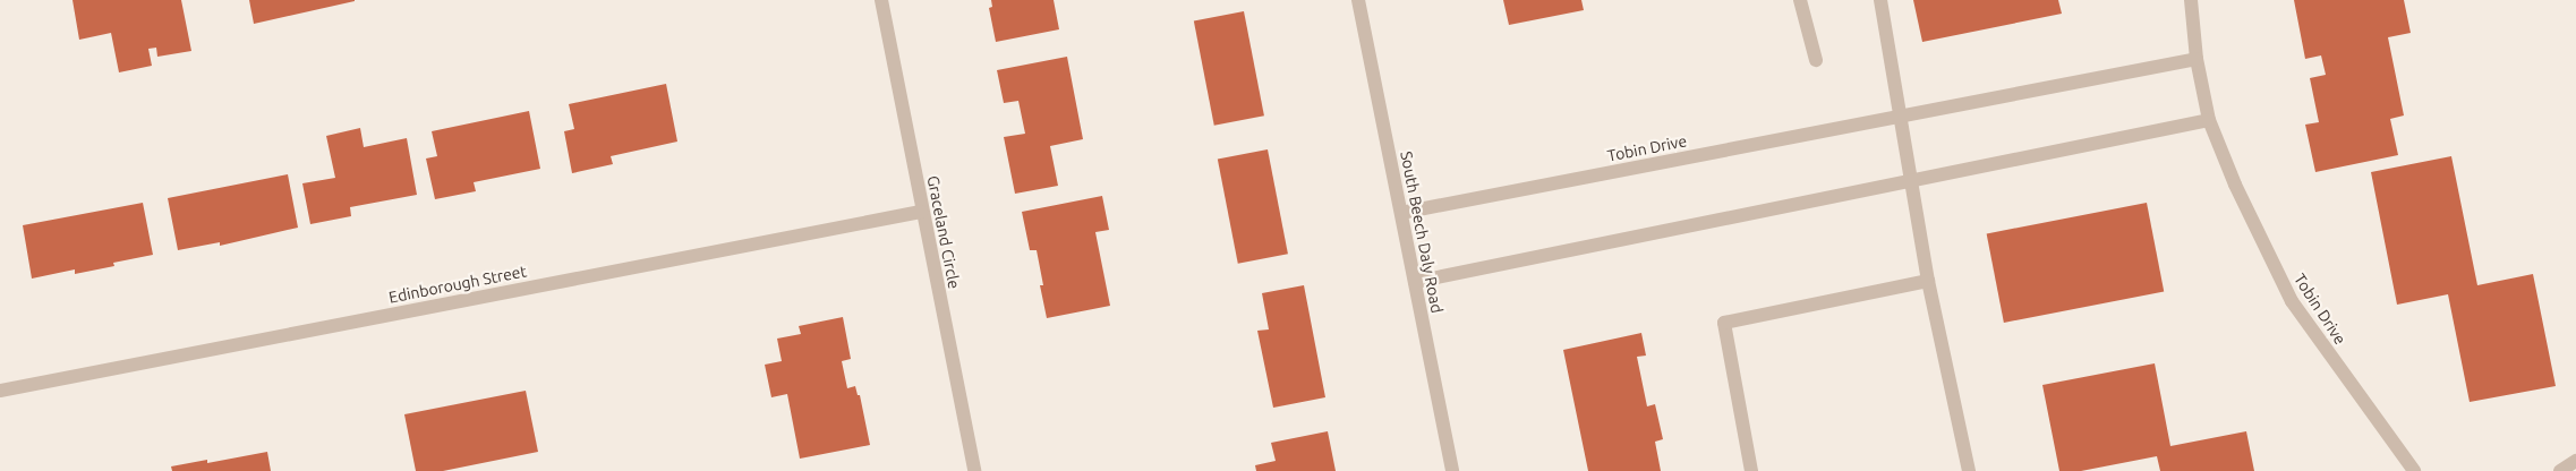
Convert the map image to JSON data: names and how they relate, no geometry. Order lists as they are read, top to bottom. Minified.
{"streets":{"street":["Tobin Drive","Graceland Circle","South Beech Daly Road","Edinborough Street"]},"crossings":[["Tobin Drive","South Beech Daly Road"],["Graceland Circle","Edinborough Street"]]}
